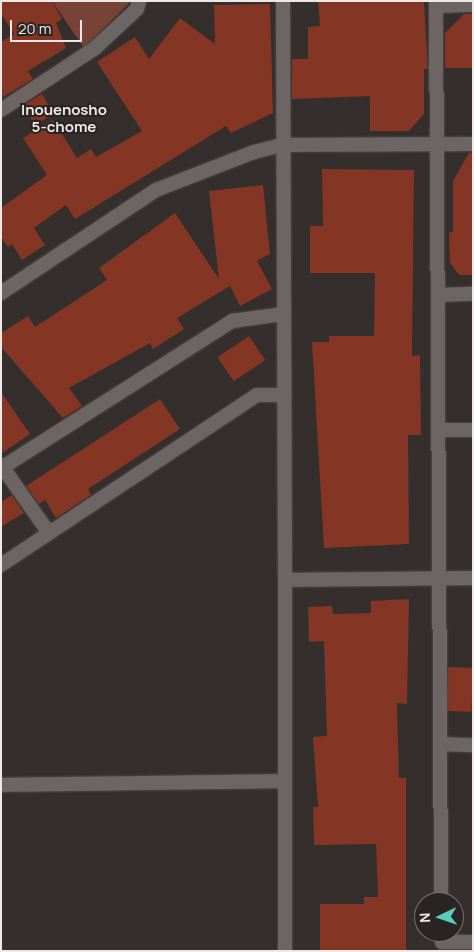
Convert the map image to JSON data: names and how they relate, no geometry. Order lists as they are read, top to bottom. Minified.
{"districts":["Inouenosho 5-chome"],"scale_bar":"20 m","north":"left"}
